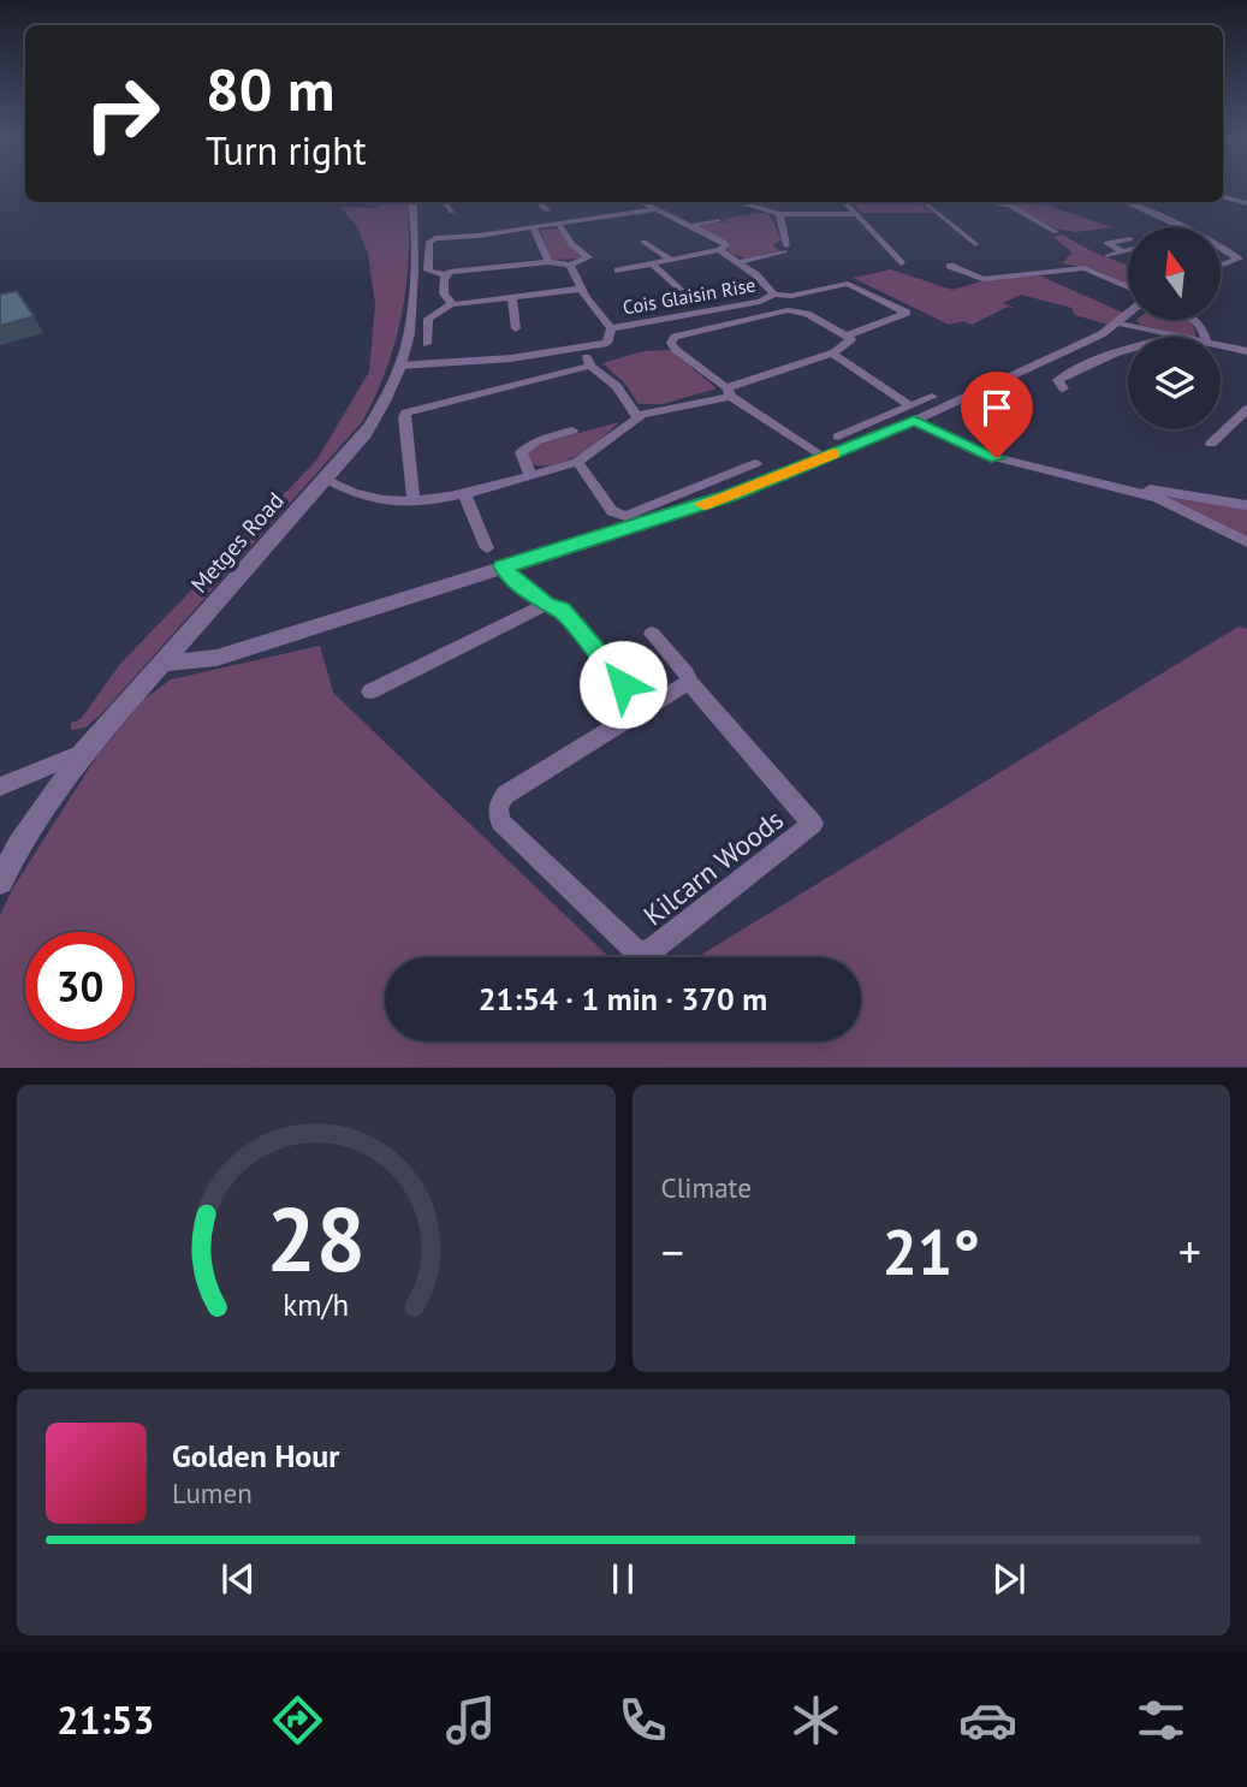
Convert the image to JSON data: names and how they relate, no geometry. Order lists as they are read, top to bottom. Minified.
{"streets":{"street":["Cois Glaisin Rise","Metges Road","Kilcarn Woods"]},"north":"top","page":{"turn":["80 m","Turn right"],"limit":"30","trip":"21:54 · 1 min · 370 m","tile":"Climate","heat":["−","21°","+"],"song":["Golden Hour","Lumen"],"tabs":"21:53","gauge":["28","km/h"]}}
